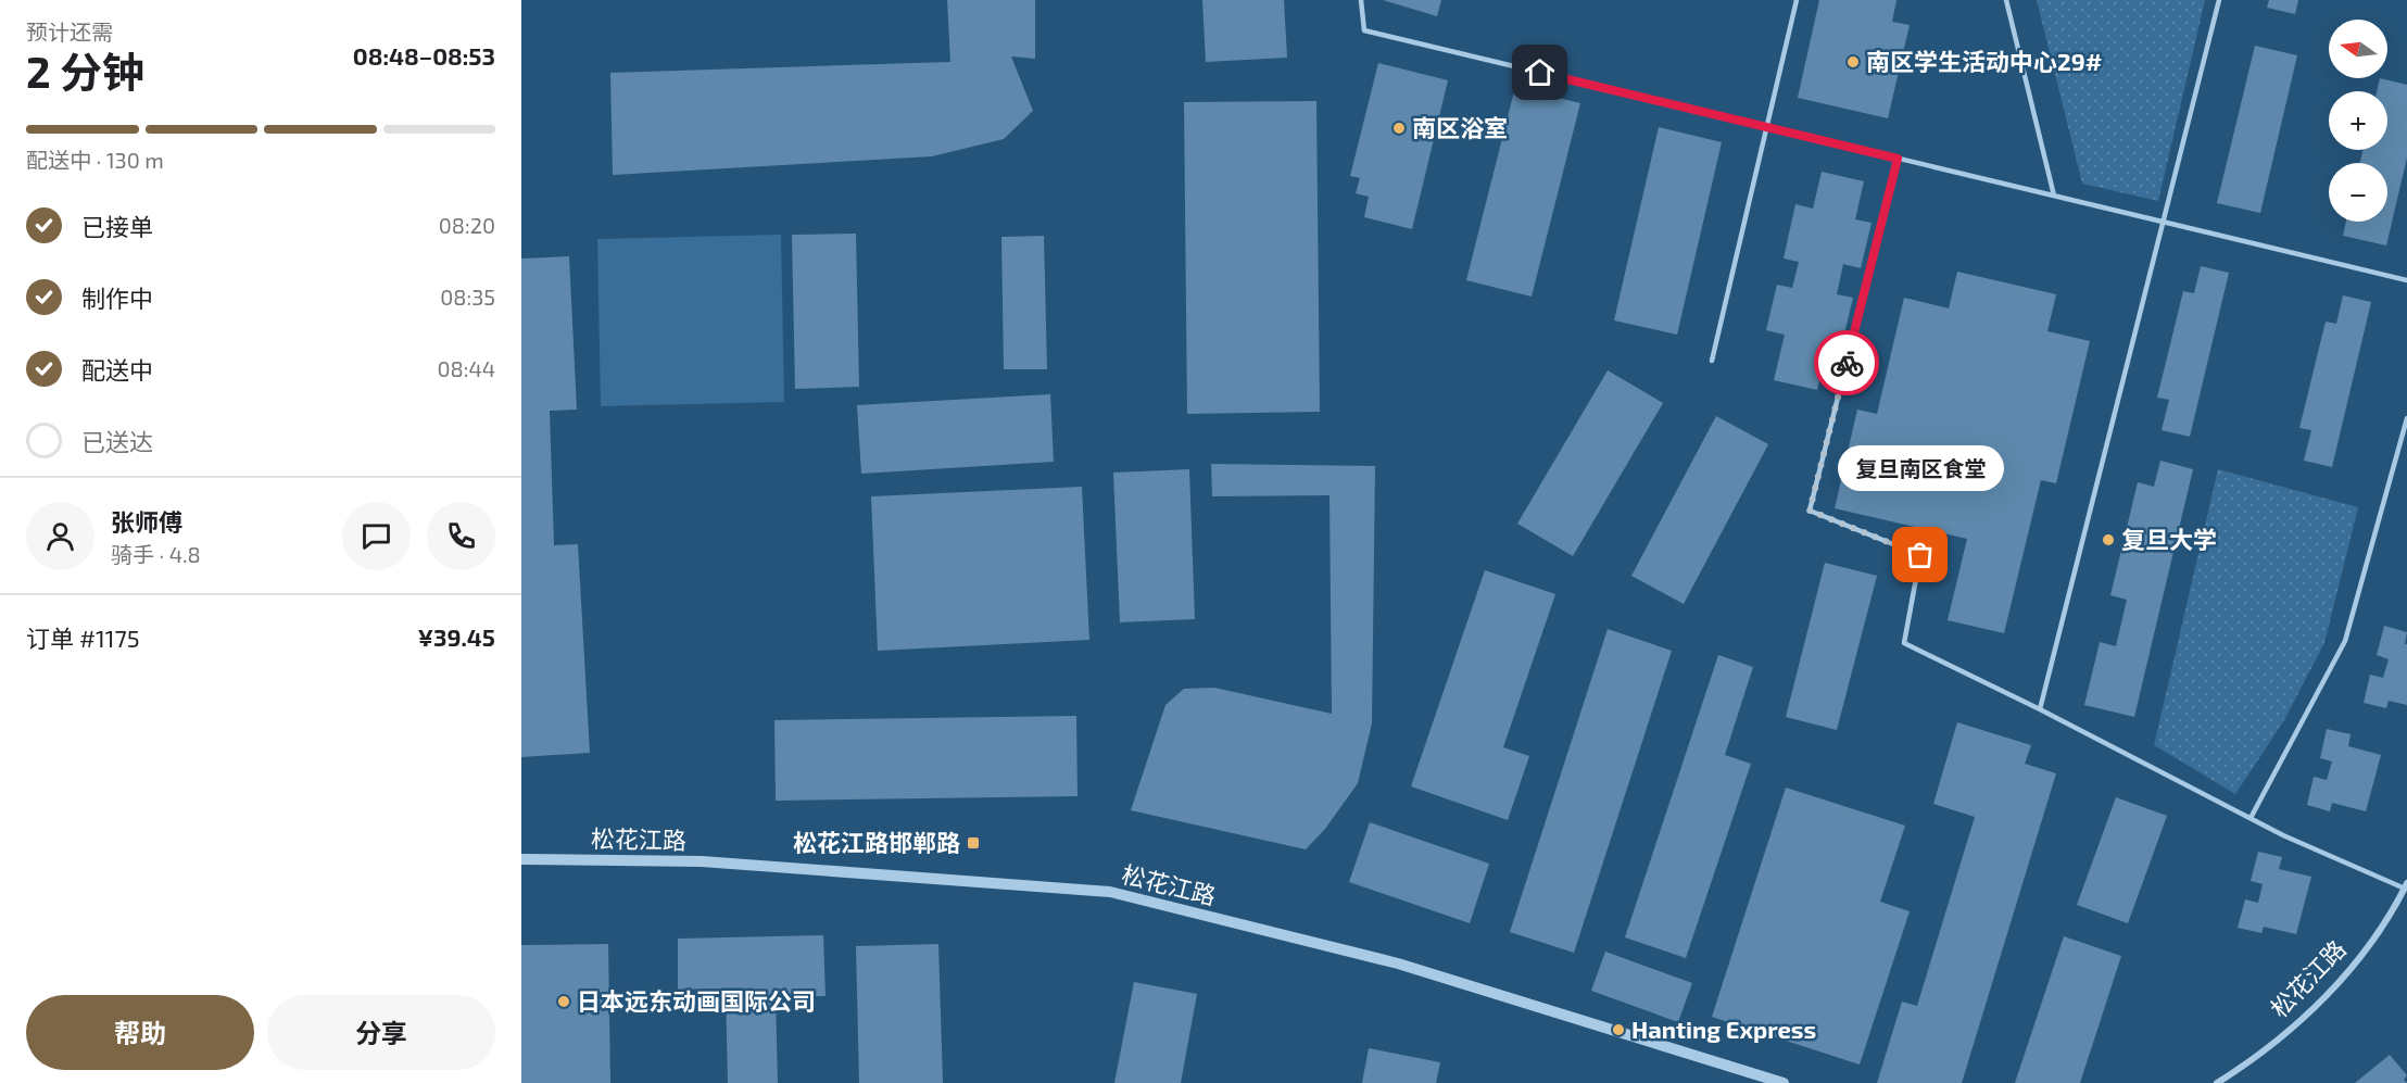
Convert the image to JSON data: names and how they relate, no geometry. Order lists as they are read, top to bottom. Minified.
{"streets":{"street":["松花江路"]},"places":{"other":["南区学生活动中心29#","南区浴室","复旦大学","复旦南区食堂","日本远东动画国际公司","Hanting Express"],"transit":["松花江路邯郸路"]},"north":"left","page":{"heading":["2 分钟","预计还需","08:48–08:53"],"panel":["张师傅","骑手 · 4.8","订单 #1175","¥39.45"],"map_buttons":["+","−"],"bar":"配送中 · 130 m","list":[["已接单","08:20"],["制作中","08:35"],["配送中","08:44"],"已送达"],"bubble":"复旦南区食堂","buttons":["帮助","分享"]}}
